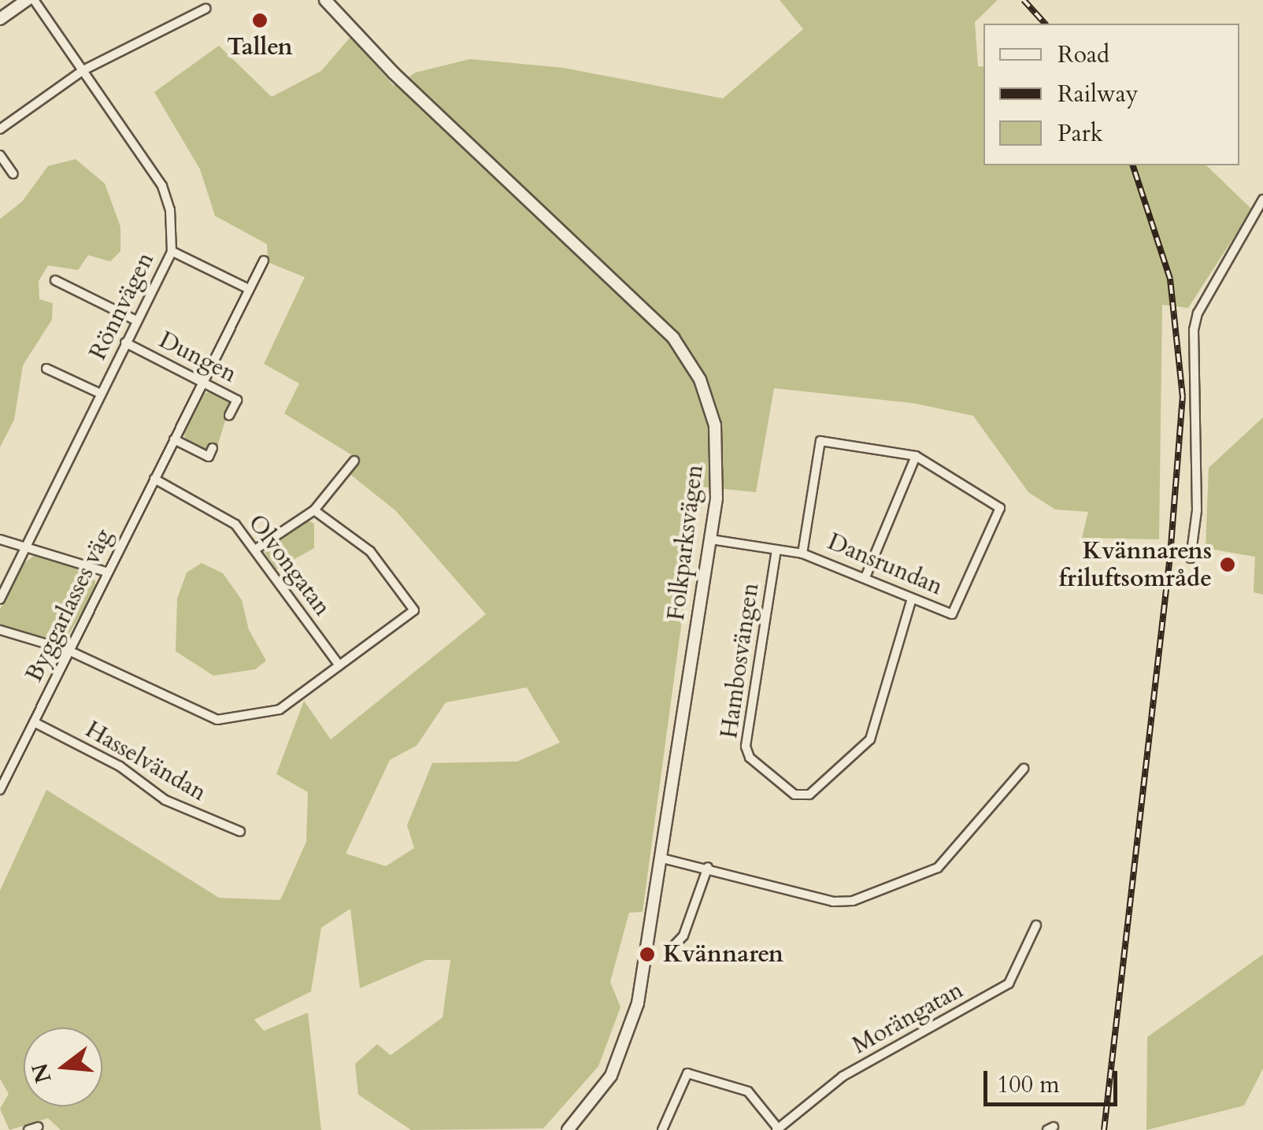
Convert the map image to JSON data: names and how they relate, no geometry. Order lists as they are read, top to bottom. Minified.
{"streets":{"main road":["Folkparksvägen"],"street":["Rönnvägen","Dungen","Dansrundan","Olvongatan","Byggarlasses väg","Hambosvängen","Hasselvändan","Morängatan"]},"crossings":[["Rönnvägen","Dungen"],["Dungen","Byggarlasses väg"],["Folkparksvägen","Dansrundan"],["Dansrundan","Hambosvängen"],["Olvongatan","Byggarlasses väg"],["Byggarlasses väg","Hasselvändan"]],"places":["Tallen","Kvännarens friluftsområde","Kvännaren"],"legend":["Road","Railway","Park"],"scale_bar":"100 m","north":"left"}
